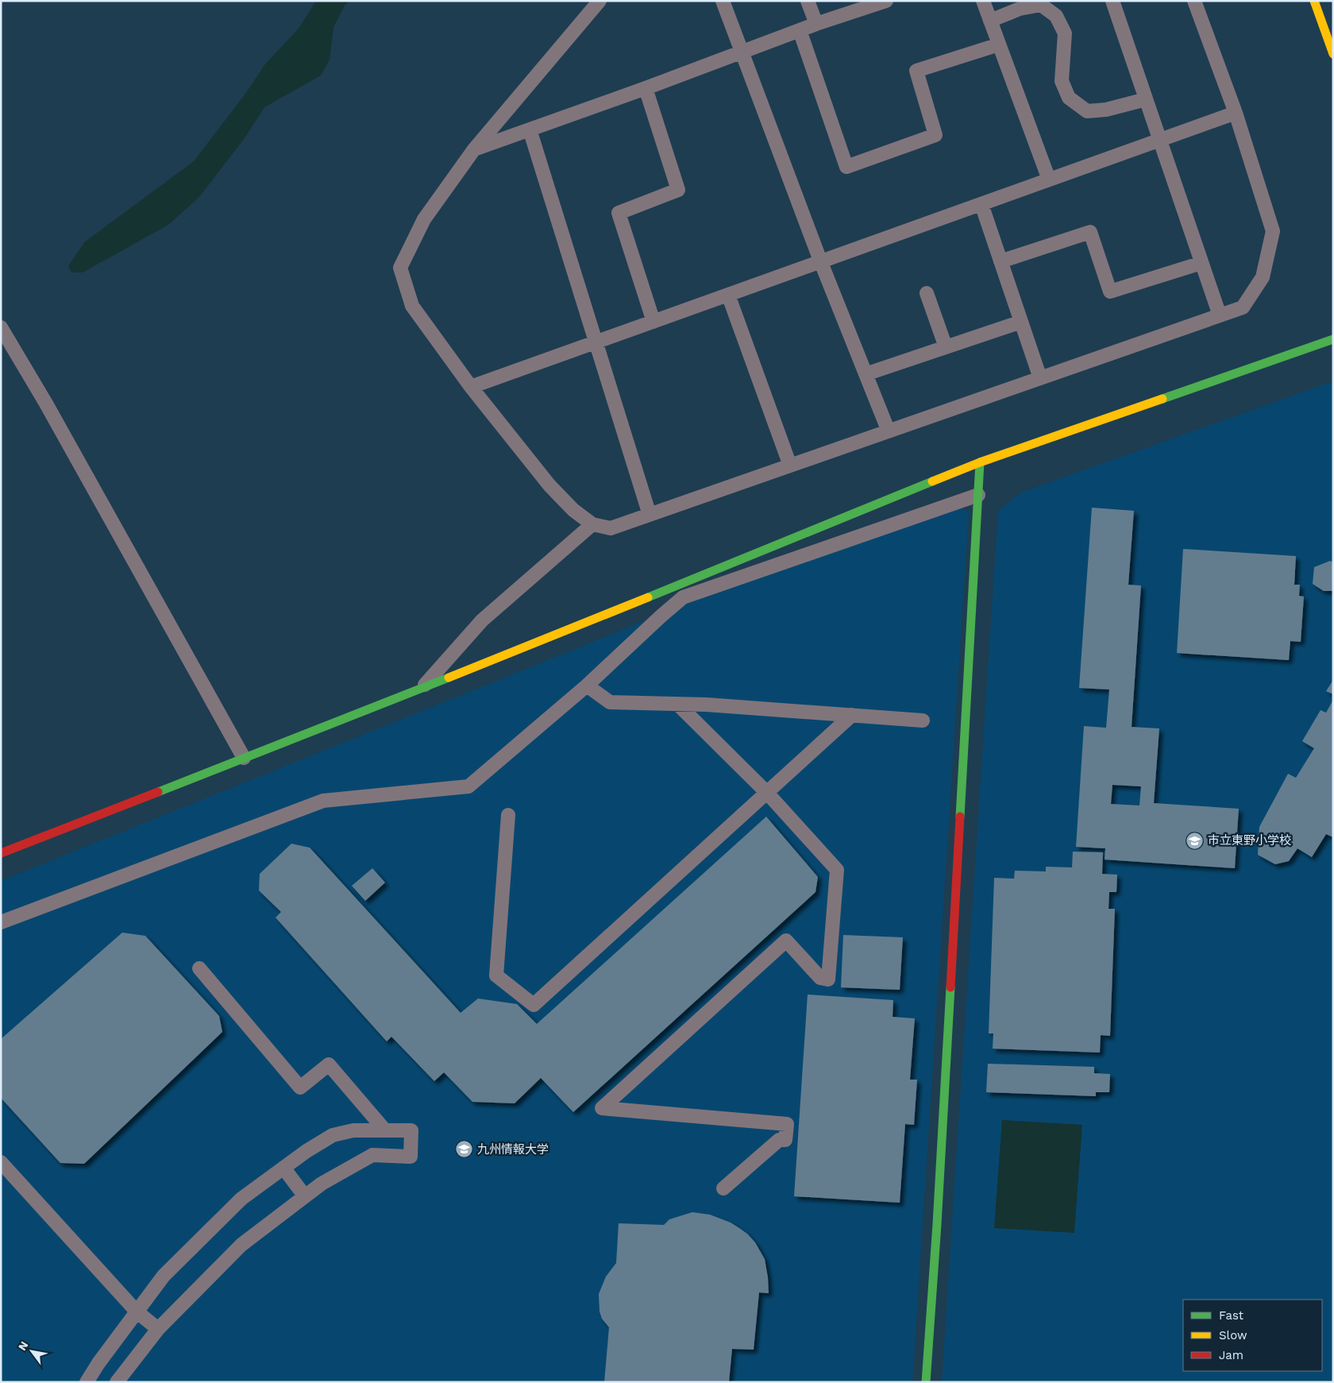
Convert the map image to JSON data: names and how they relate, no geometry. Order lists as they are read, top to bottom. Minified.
{"places":{"school or university":["市立東野小学校","九州情報大学"]},"legend":["Fast","Slow","Jam"],"north":"top left"}
